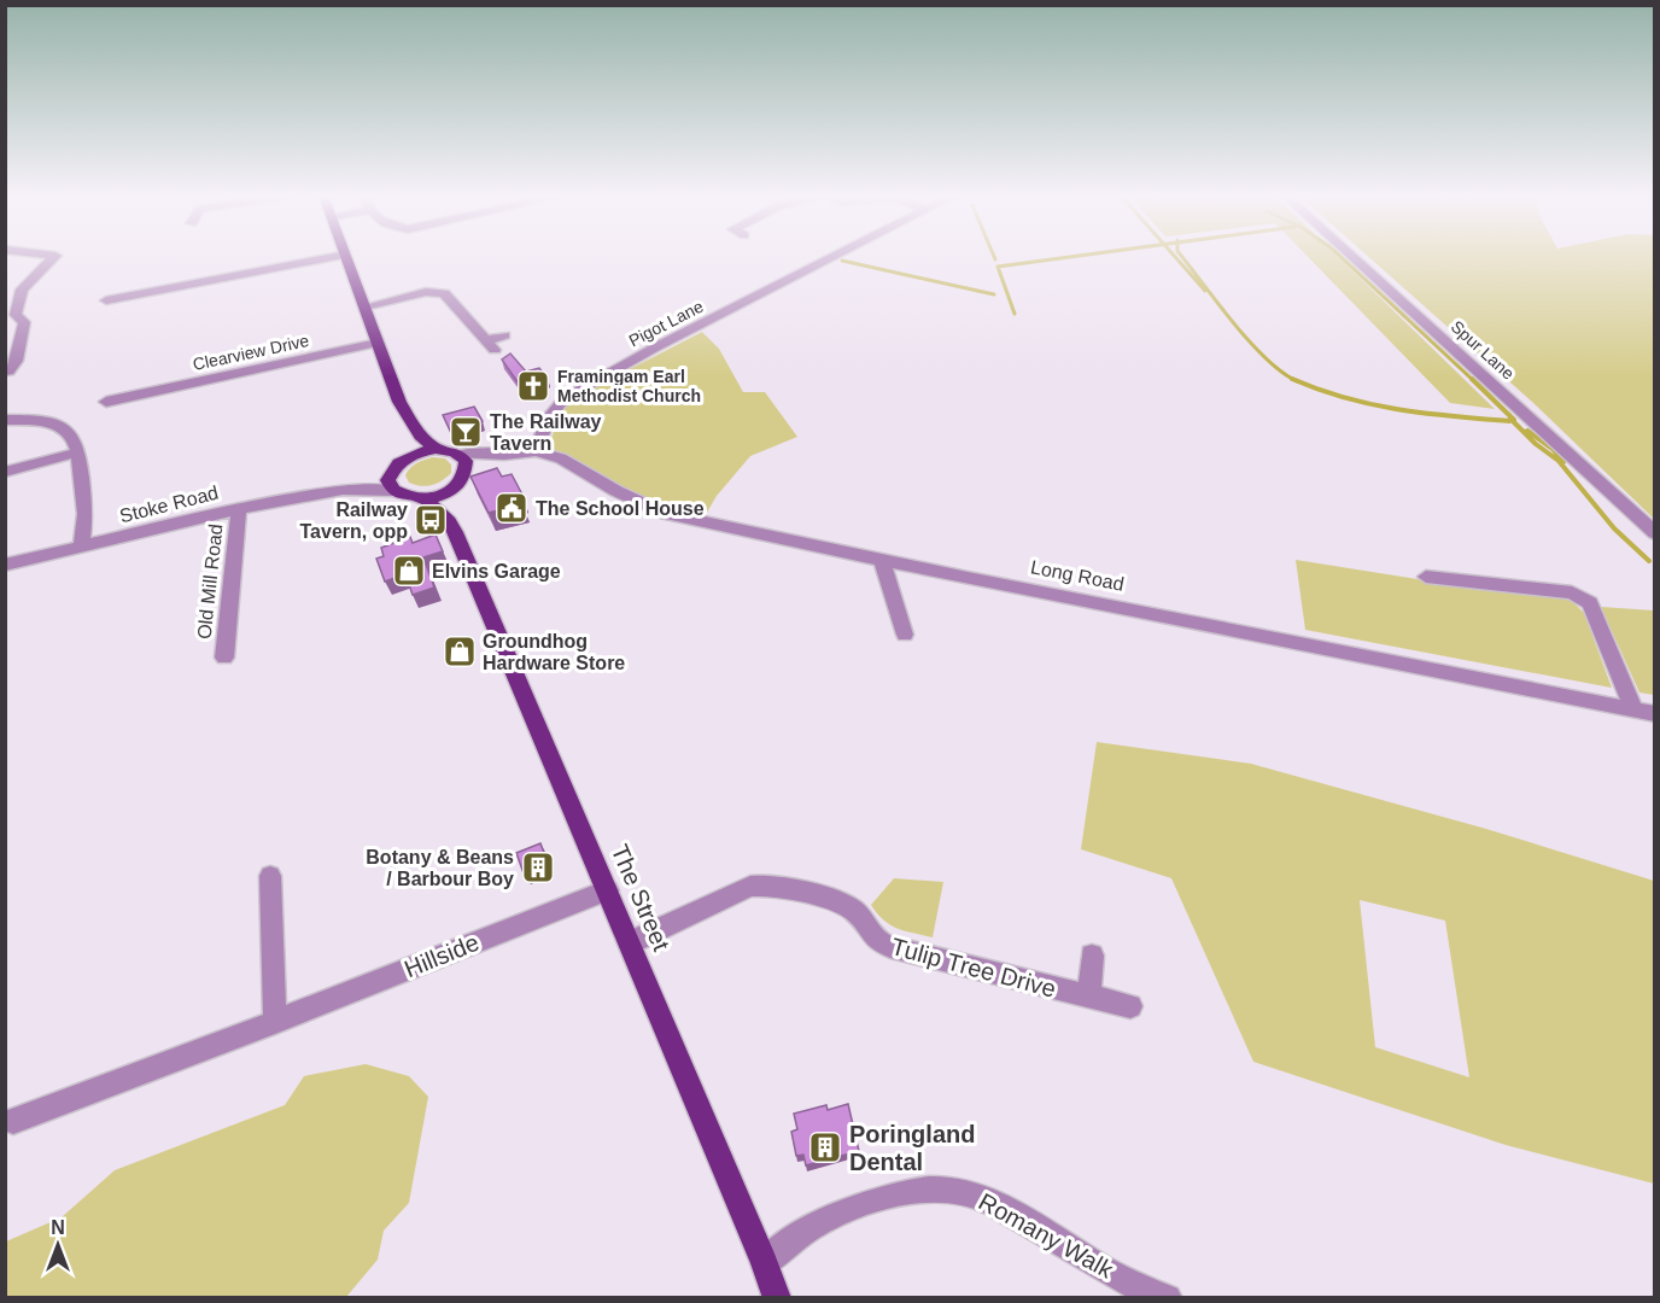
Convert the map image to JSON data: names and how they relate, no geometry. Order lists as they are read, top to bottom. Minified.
{"streets":{"main road":["The Street"],"street":["Pigot Lane","Spur Lane","Clearview Drive","Stoke Road","Long Road","Old Mill Road","Hillside","Tulip Tree Drive","Romany Walk"]},"crossings":[["Pigot Lane","Long Road"],["Stoke Road","Long Road"],["Stoke Road","Old Mill Road"],["Stoke Road","The Street"],["Long Road","The Street"],["The Street","Hillside"],["The Street","Tulip Tree Drive"],["The Street","Romany Walk"]],"places":{"church":["Framingam Earl Methodist Church"],"bar":["The Railway Tavern"],"public building":["The School House"],"bus stop":["Railway Tavern, opp"],"shop":["Elvins Garage","Groundhog Hardware Store"],"building":["Botany & Beans / Barbour Boy","Poringland Dental"]},"north":"top"}
